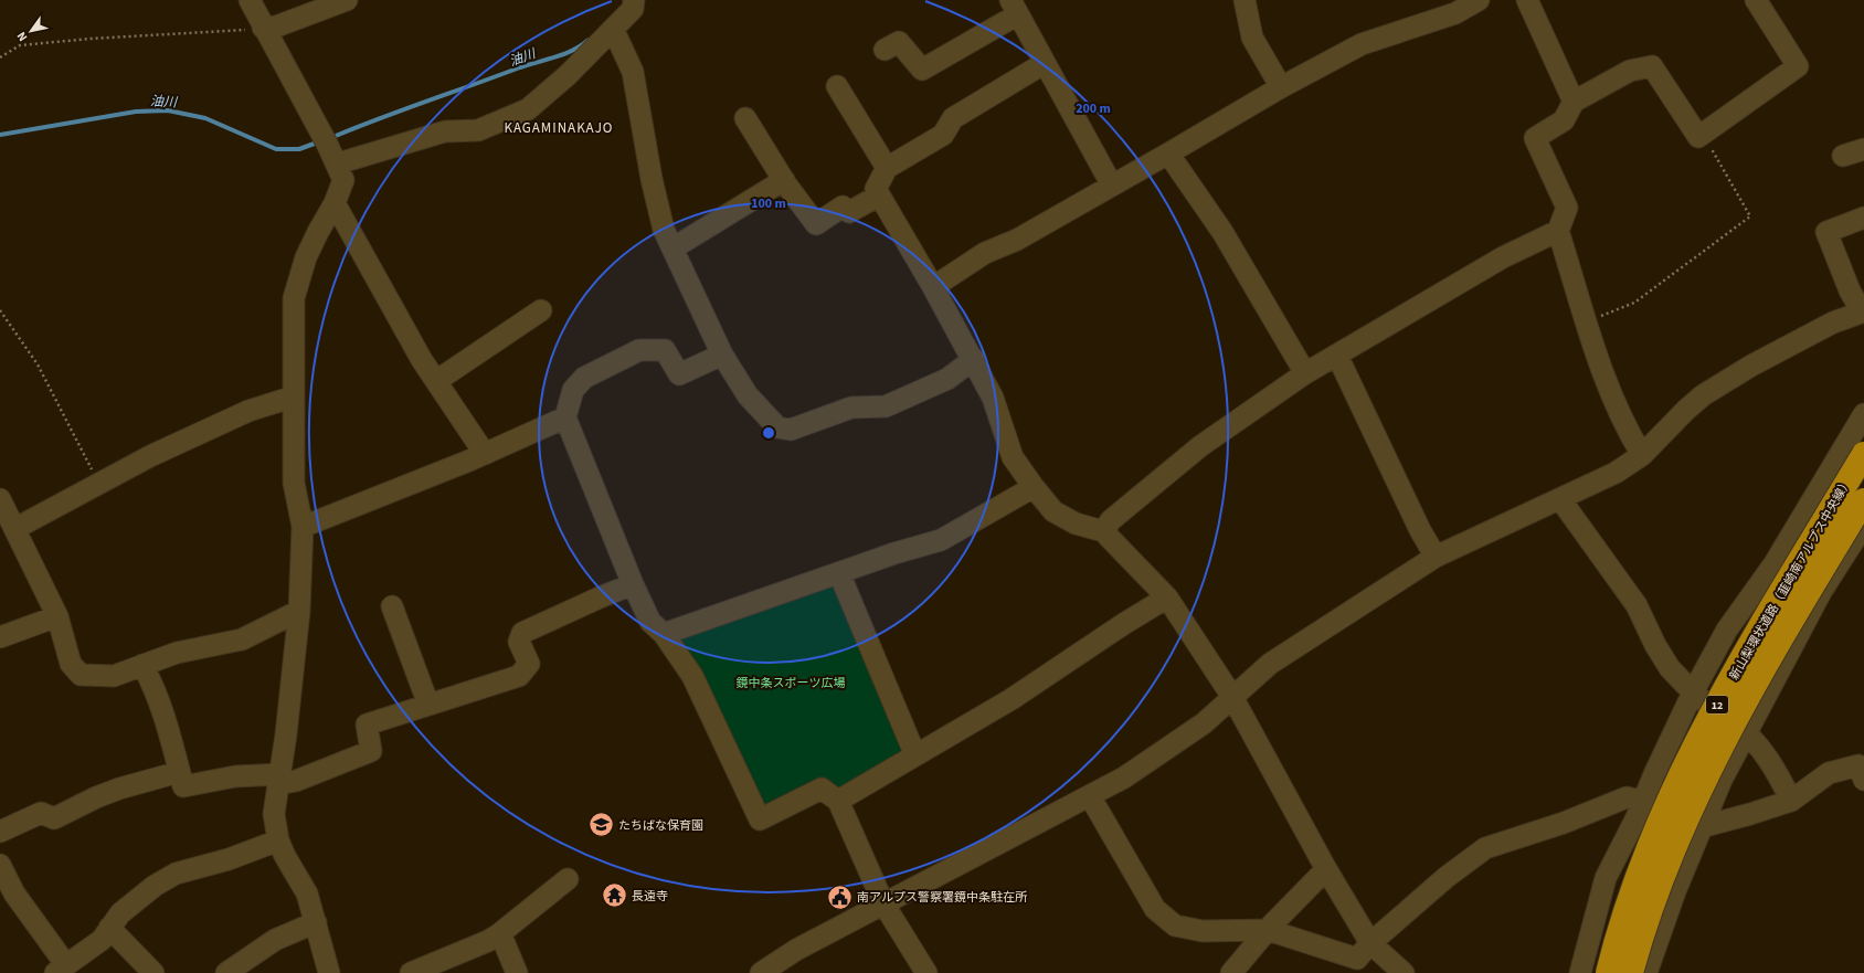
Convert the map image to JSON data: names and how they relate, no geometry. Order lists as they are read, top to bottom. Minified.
{"streets":{"highway":["新山梨環状道路（韮崎南アルプス中央線）","12"]},"districts":["KAGAMINAKAJO"],"water":["油川"],"parks":["鏡中条スポーツ広場"],"places":{"school or university":["たちばな保育園"],"temple":["長遠寺"],"public building":["南アルプス警察署鏡中条駐在所"]},"north":"bottom left","rings":["200 m","100 m"]}
